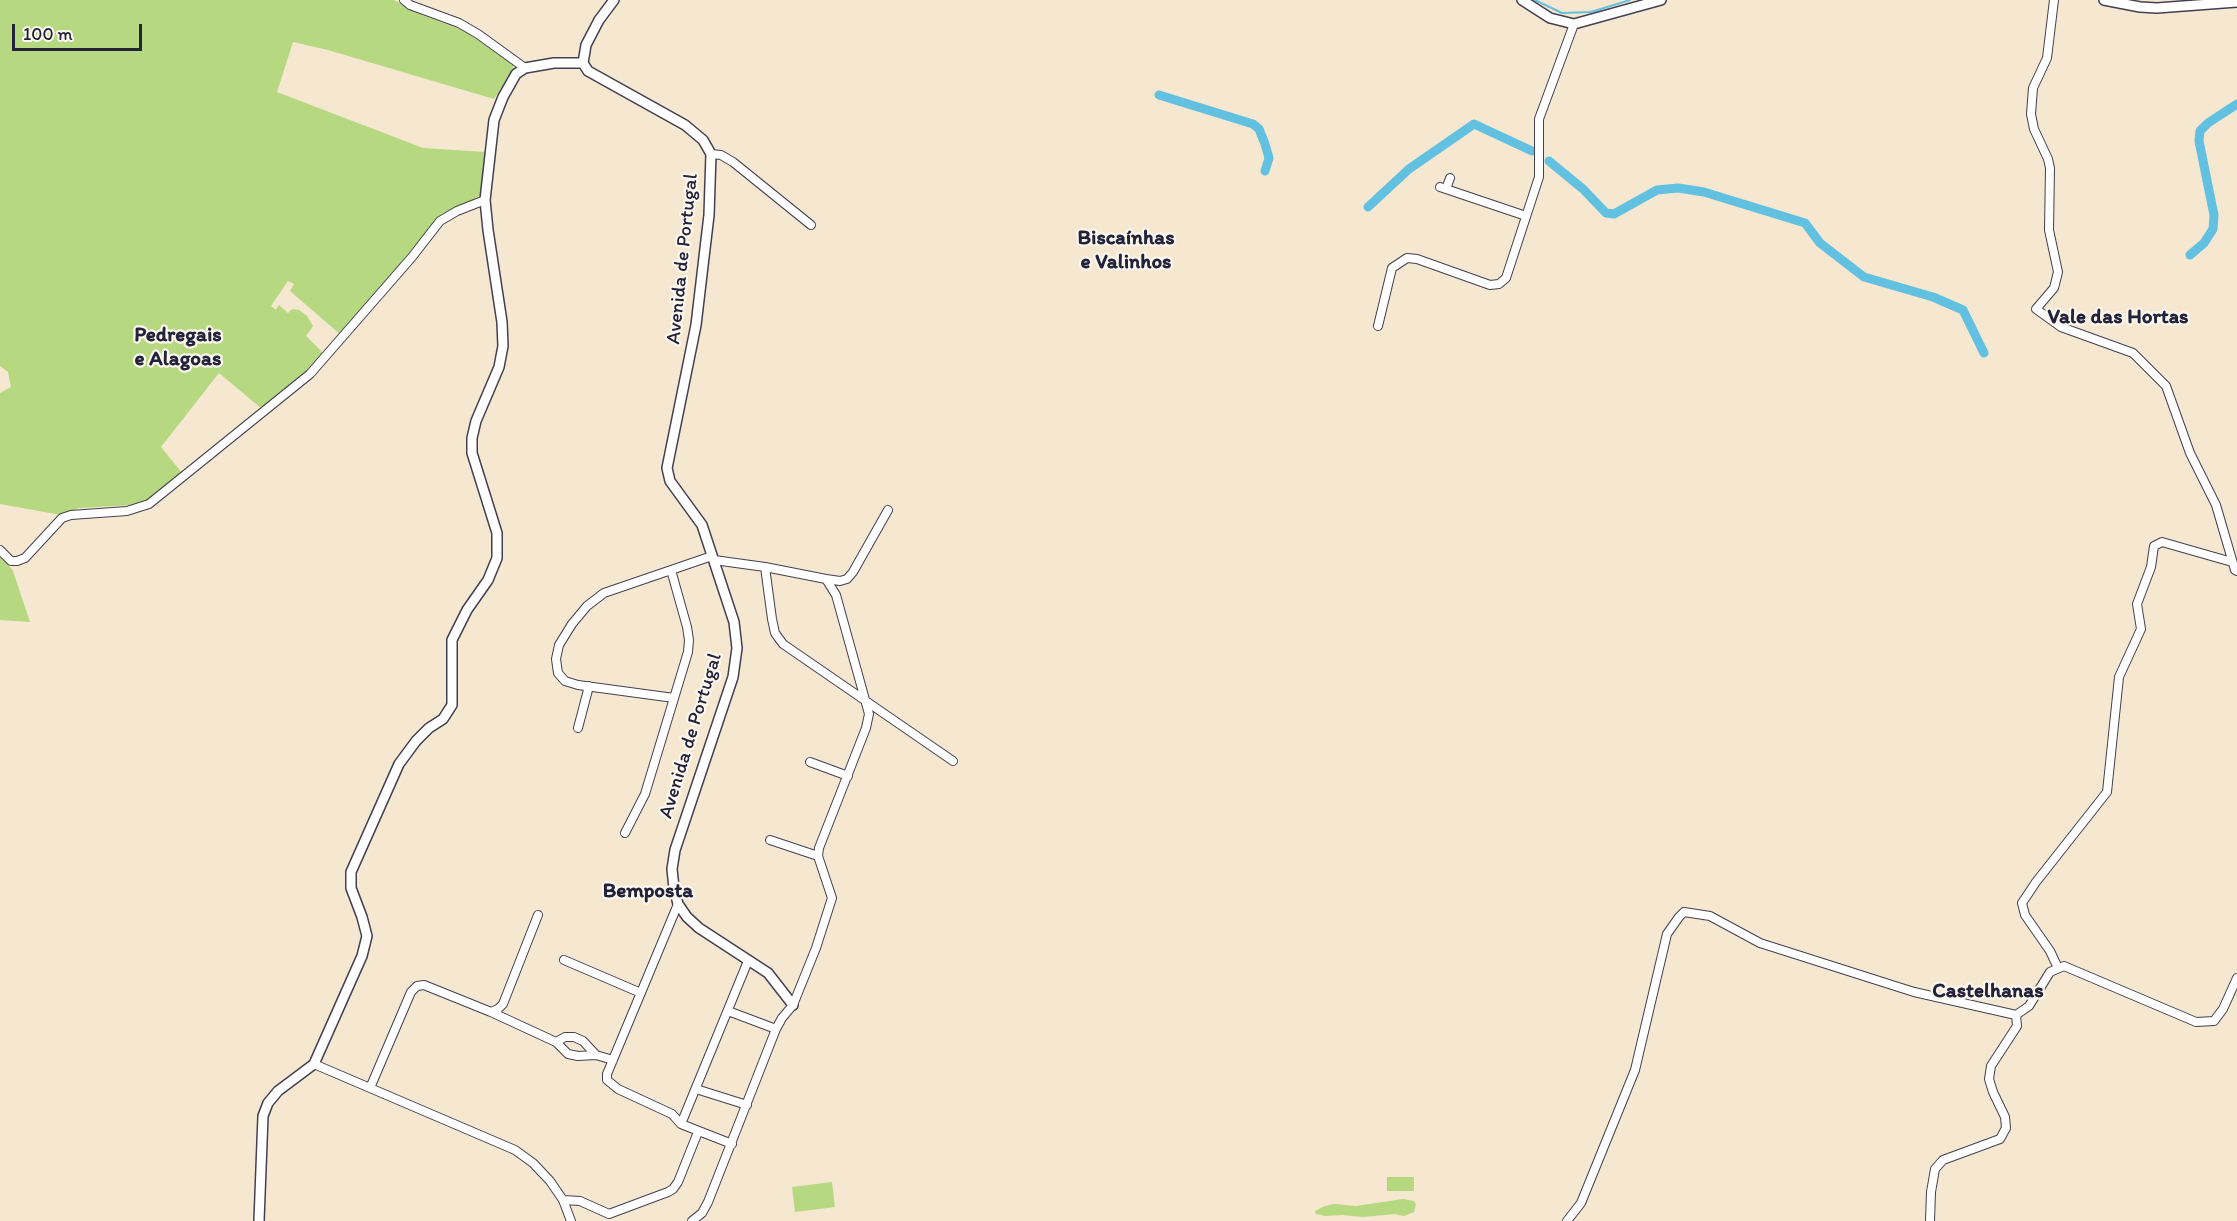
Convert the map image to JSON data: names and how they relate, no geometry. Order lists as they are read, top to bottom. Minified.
{"streets":{"street":["Avenida de Portugal"]},"districts":["Biscaínhas e Valinhos","Vale das Hortas","Pedregais e Alagoas","Bemposta","Castelhanas"],"scale_bar":"100 m"}
